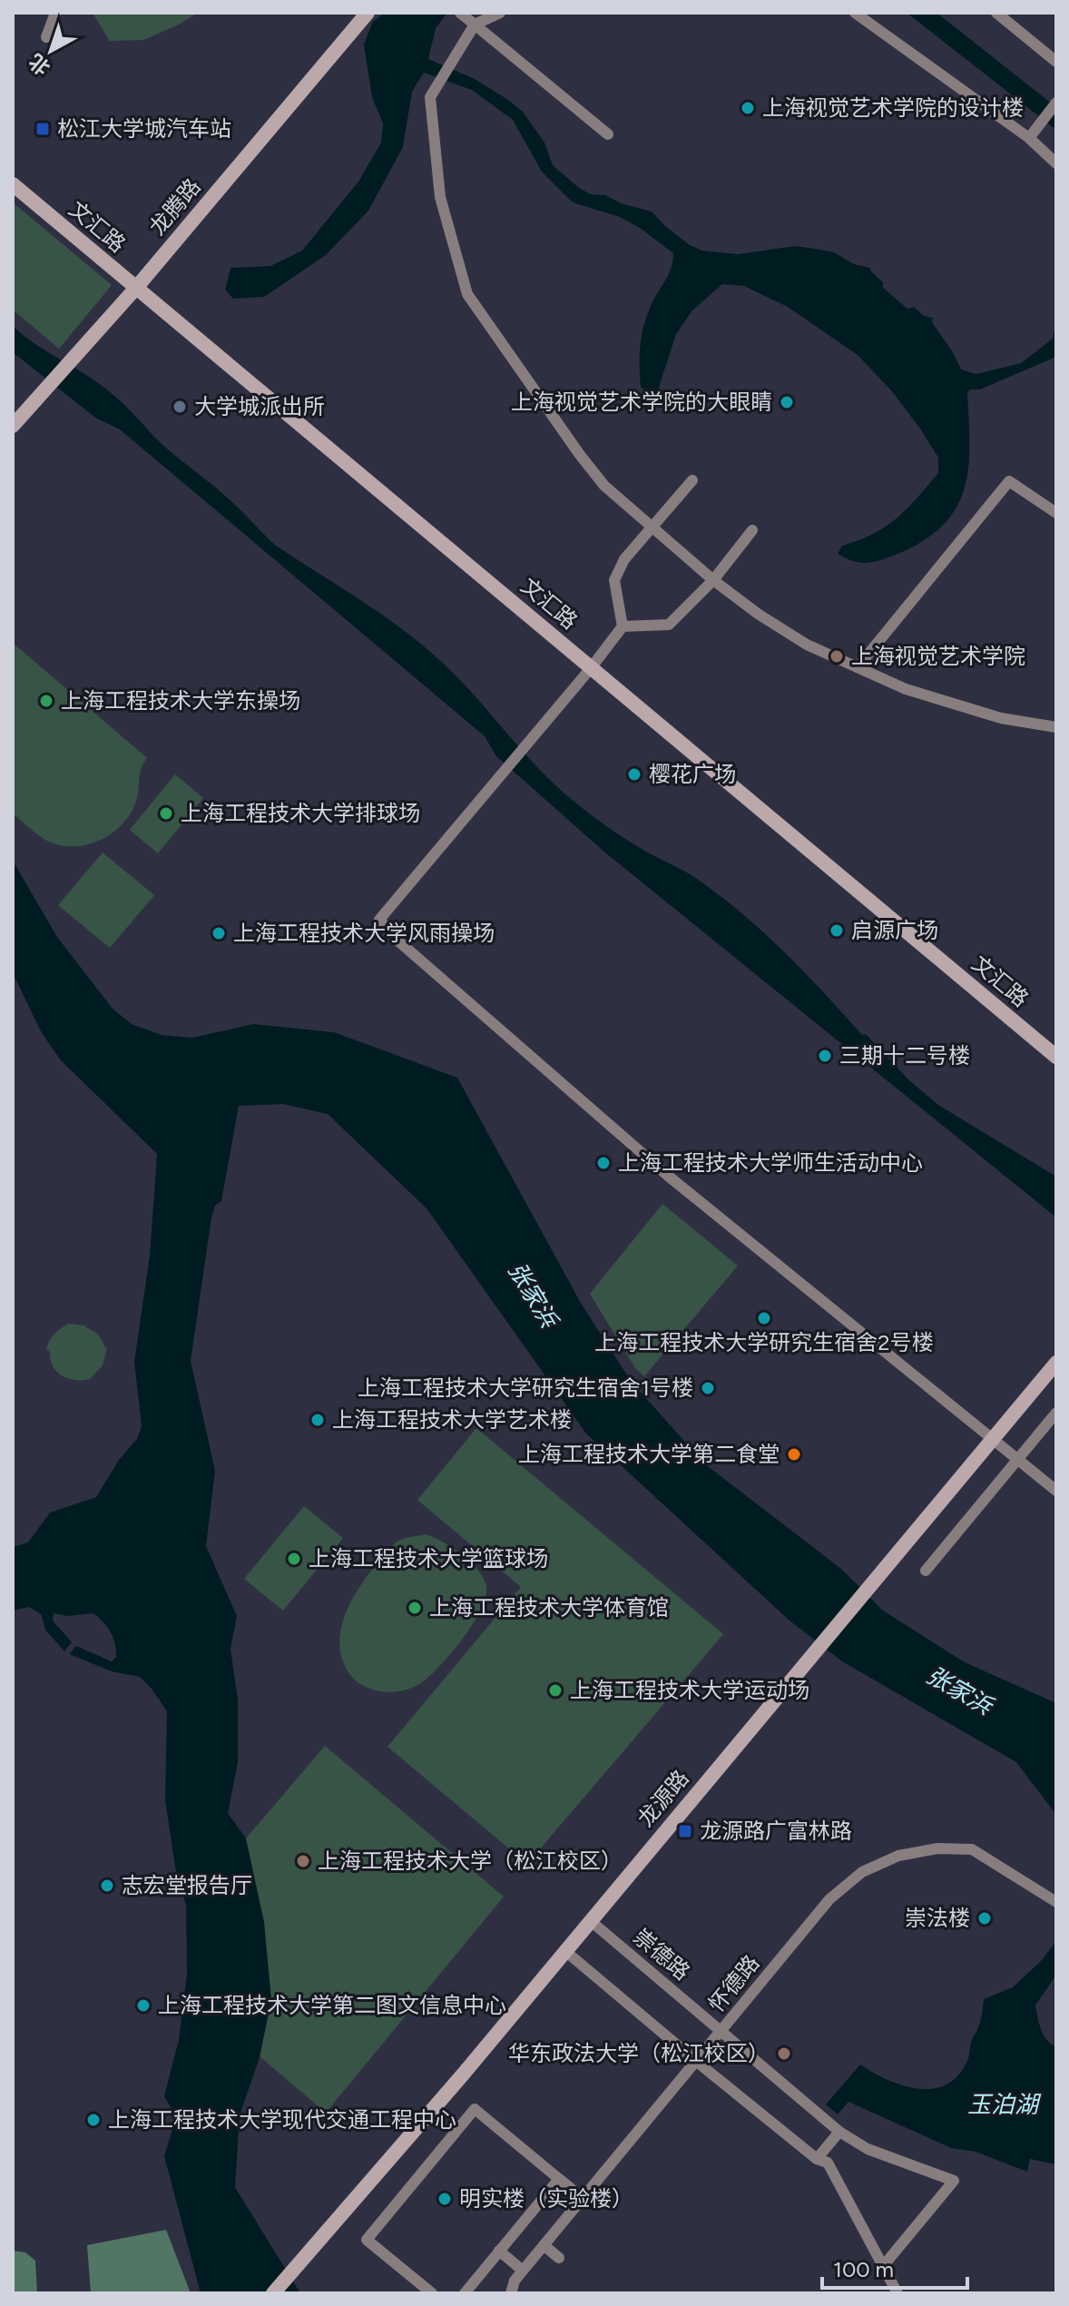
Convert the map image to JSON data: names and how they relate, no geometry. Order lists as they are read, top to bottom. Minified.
{"streets":{"main road":["龙腾路","文汇路","龙源路"],"street":["崇德路","怀德路"]},"crossings":[["龙腾路","文汇路"],["龙源路","崇德路"],["崇德路","怀德路"]],"water":["张家浜","玉泊湖"],"places":{"other":["上海视觉艺术学院的设计楼","上海视觉艺术学院的大眼睛","大学城派出所","上海视觉艺术学院","上海工程技术大学东操场","樱花广场","上海工程技术大学排球场","启源广场","上海工程技术大学风雨操场","三期十二号楼","上海工程技术大学师生活动中心","上海工程技术大学研究生宿舍2号楼","上海工程技术大学研究生宿舍1号楼","上海工程技术大学艺术楼","上海工程技术大学第二食堂","上海工程技术大学篮球场","上海工程技术大学体育馆","上海工程技术大学运动场","上海工程技术大学（松江校区）","志宏堂报告厅","崇法楼","上海工程技术大学第二图文信息中心","华东政法大学（松江校区）","上海工程技术大学现代交通工程中心","明实楼（实验楼）"],"transit":["松江大学城汽车站","龙源路广富林路"]},"scale_bar":"100 m","north":"bottom left"}
